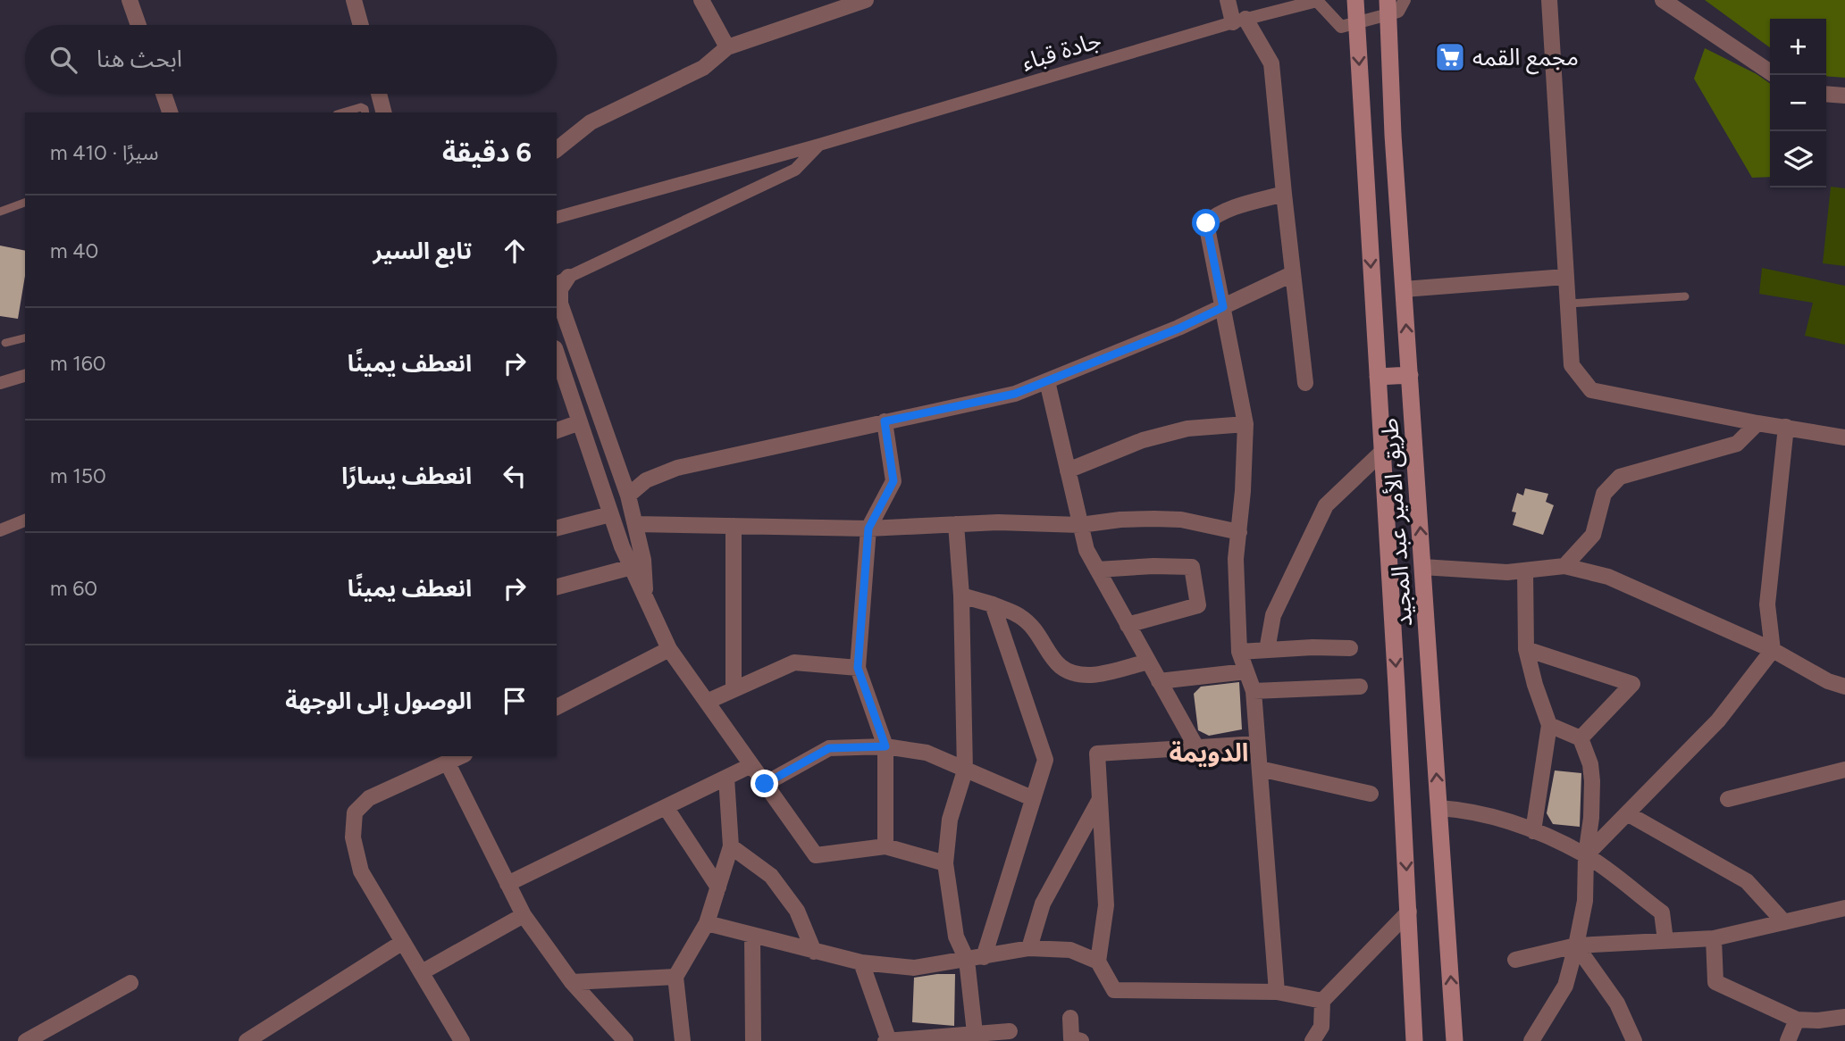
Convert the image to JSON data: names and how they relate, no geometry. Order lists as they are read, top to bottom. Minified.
{"streets":{"main road":["طريق الأمير عبد المجيد"],"street":["جادة قباء"]},"crossings":[["جادة قباء","طريق الأمير عبد المجيد"]],"districts":["الدويمة"],"places":{"supermarket":["مجمع القمه"]},"page":{"map_buttons":["+","−"],"search":"ابحث هنا","heading":["6 دقيقة","سيرًا · 410 m"],"list":[["تابع السير","40 m"],["انعطف يمينًا","160 m"],["انعطف يسارًا","150 m"],["انعطف يمينًا","60 m"],"الوصول إلى الوجهة"]}}
